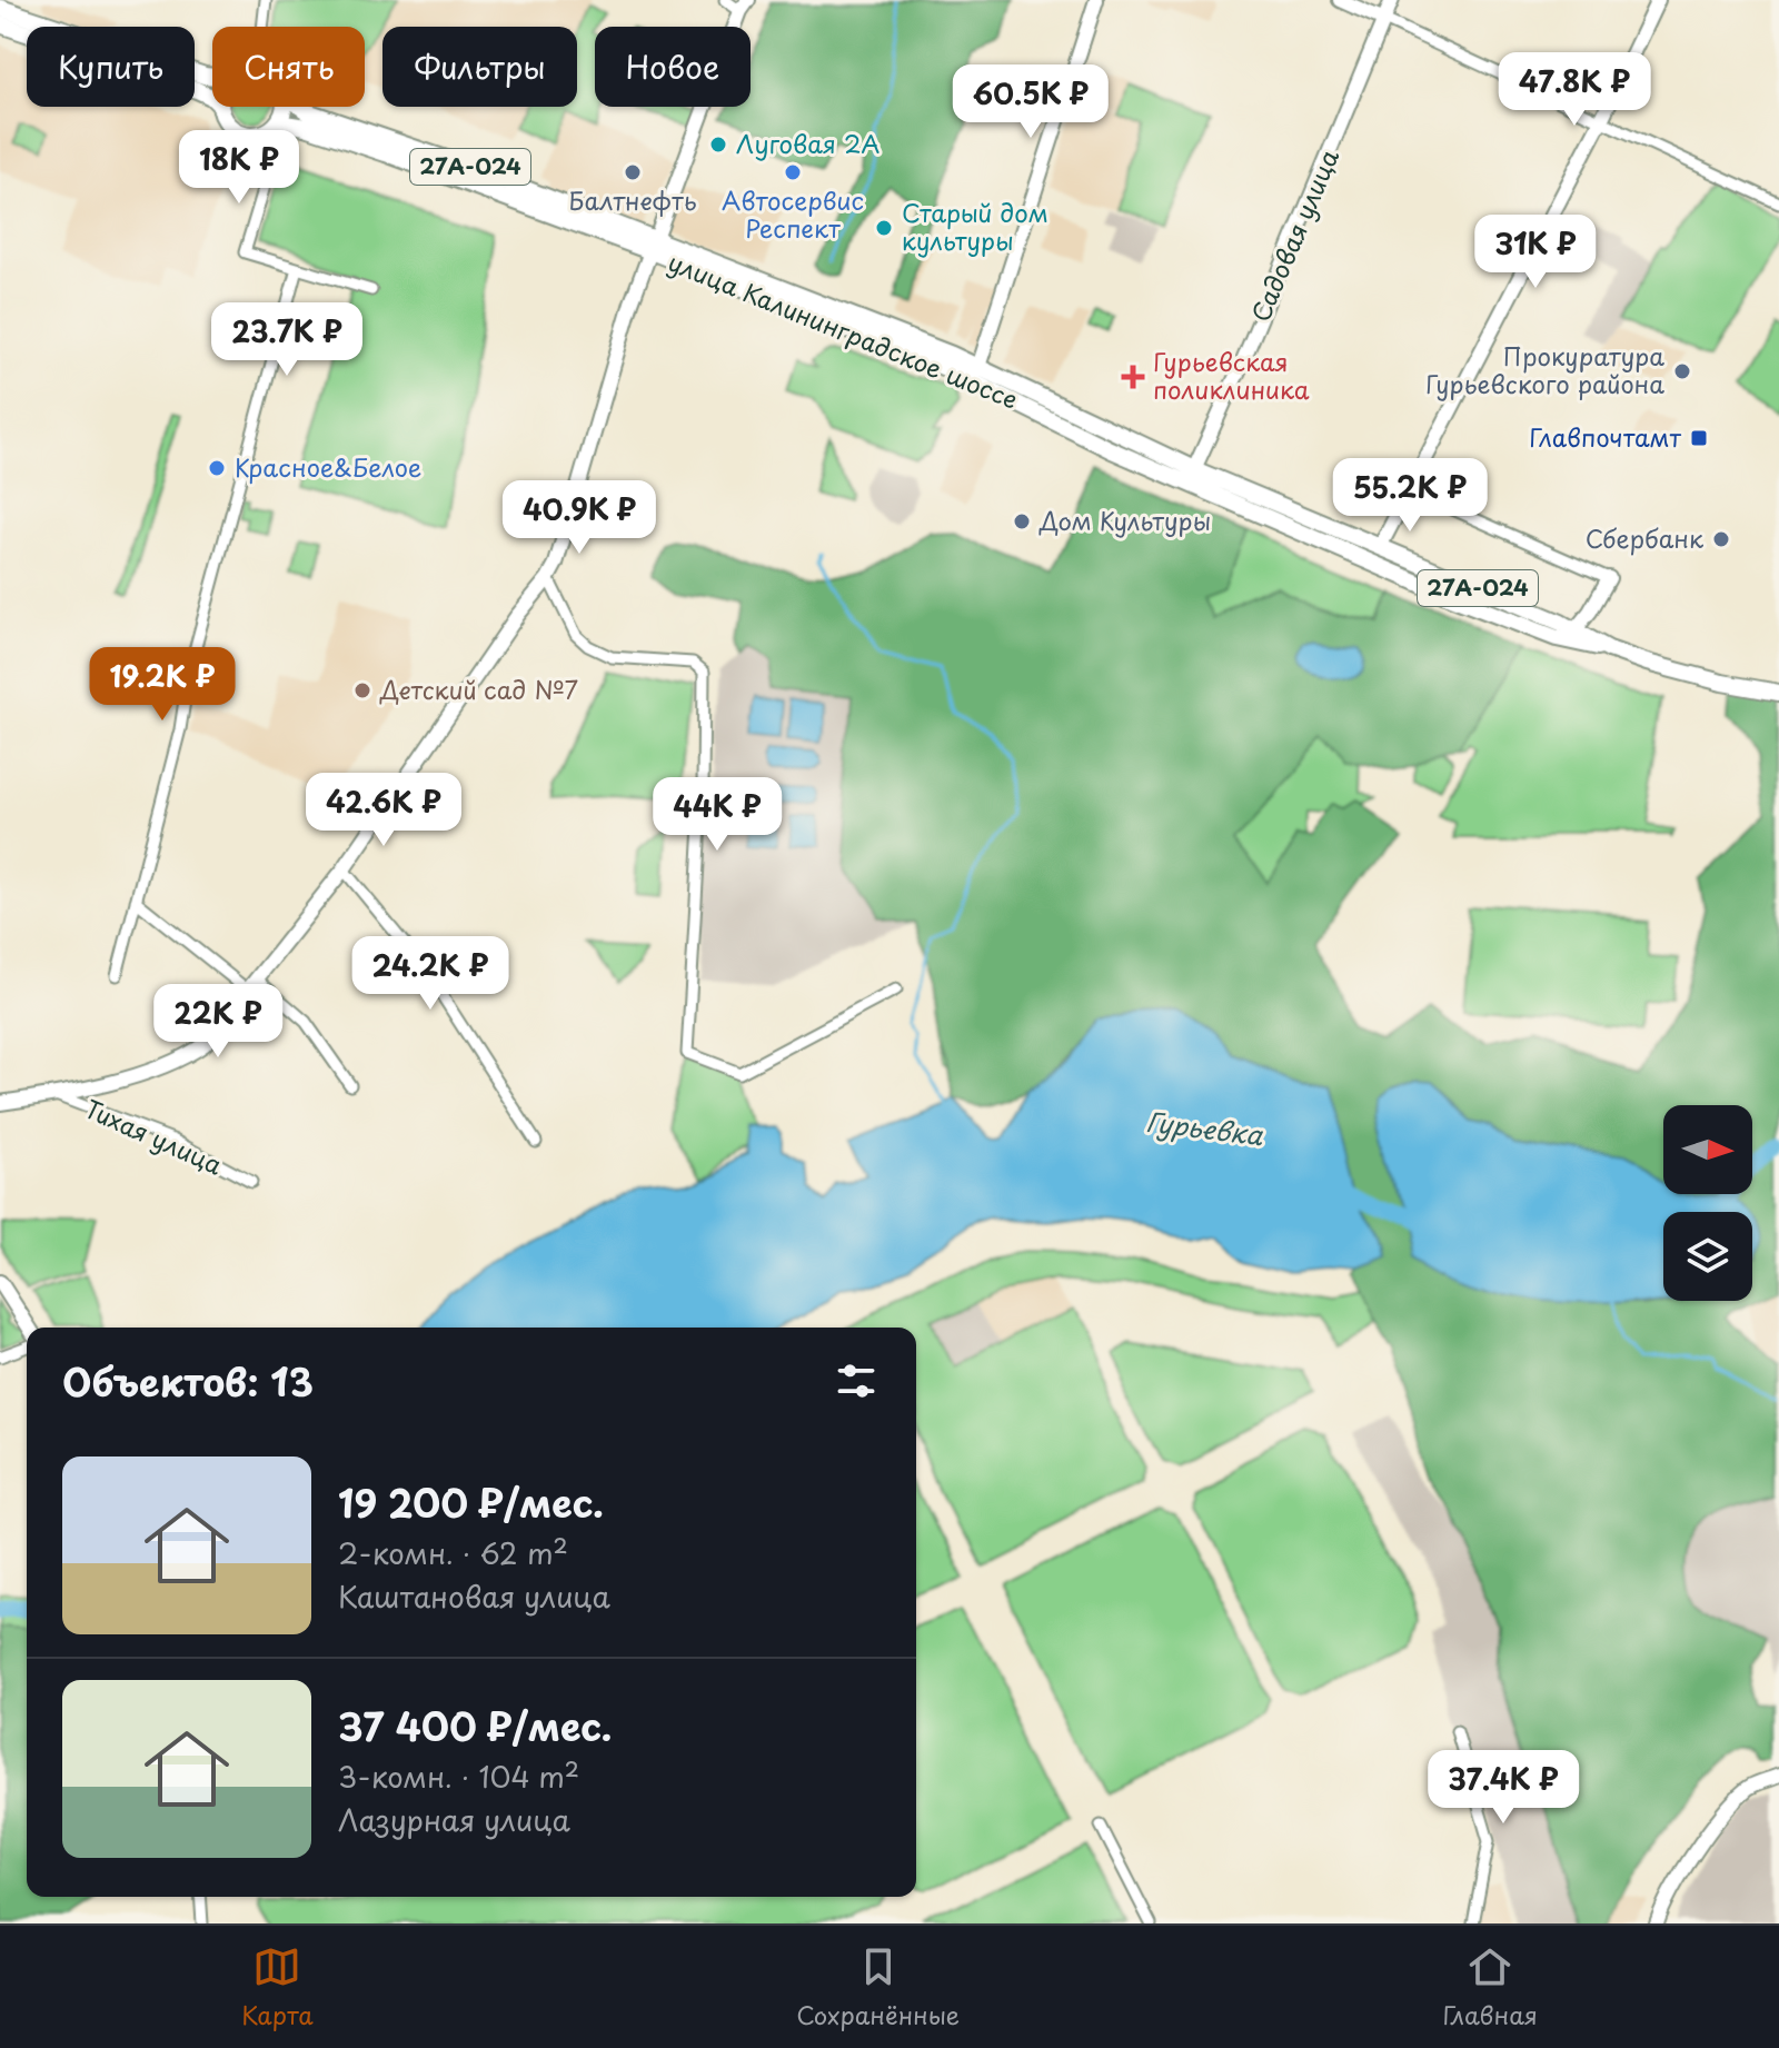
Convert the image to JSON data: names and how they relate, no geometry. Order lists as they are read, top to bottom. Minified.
{"streets":{"main road":["27А-024","улица Калининградское шоссе"],"street":["Садовая улица","Тихая улица"]},"crossings":[["27А-024","Садовая улица"],["27А-024","улица Калининградское шоссе"]],"water":["Гурьевка"],"places":{"other":["Луговая 2А","Балтнефть","Автосервис Респект","Старый дом культуры","Прокуратура Гурьевского района","Красное&Белое","Дом Культуры","Сбербанк","Детский сад №7"],"health":["Гурьевская поликлиника"],"transit":["Главпочтамт"]},"north":"right","page":{"chip":["Купить","Снять","Фильтры","Новое"],"price":["47.8K ₽","60.5K ₽","18K ₽","31K ₽","23.7K ₽","55.2K ₽","40.9K ₽","19.2K ₽","42.6K ₽","44K ₽","24.2K ₽","22K ₽","37.4K ₽"],"heading":"Объектов: 13","list":[{"name":"19 200 ₽/мес.","note":"2-комн. · 62 m² · Каштановая улица"},{"name":"37 400 ₽/мес.","note":"3-комн. · 104 m² · Лазурная улица"}],"tabs":["Карта","Сохранённые","Главная"]}}
